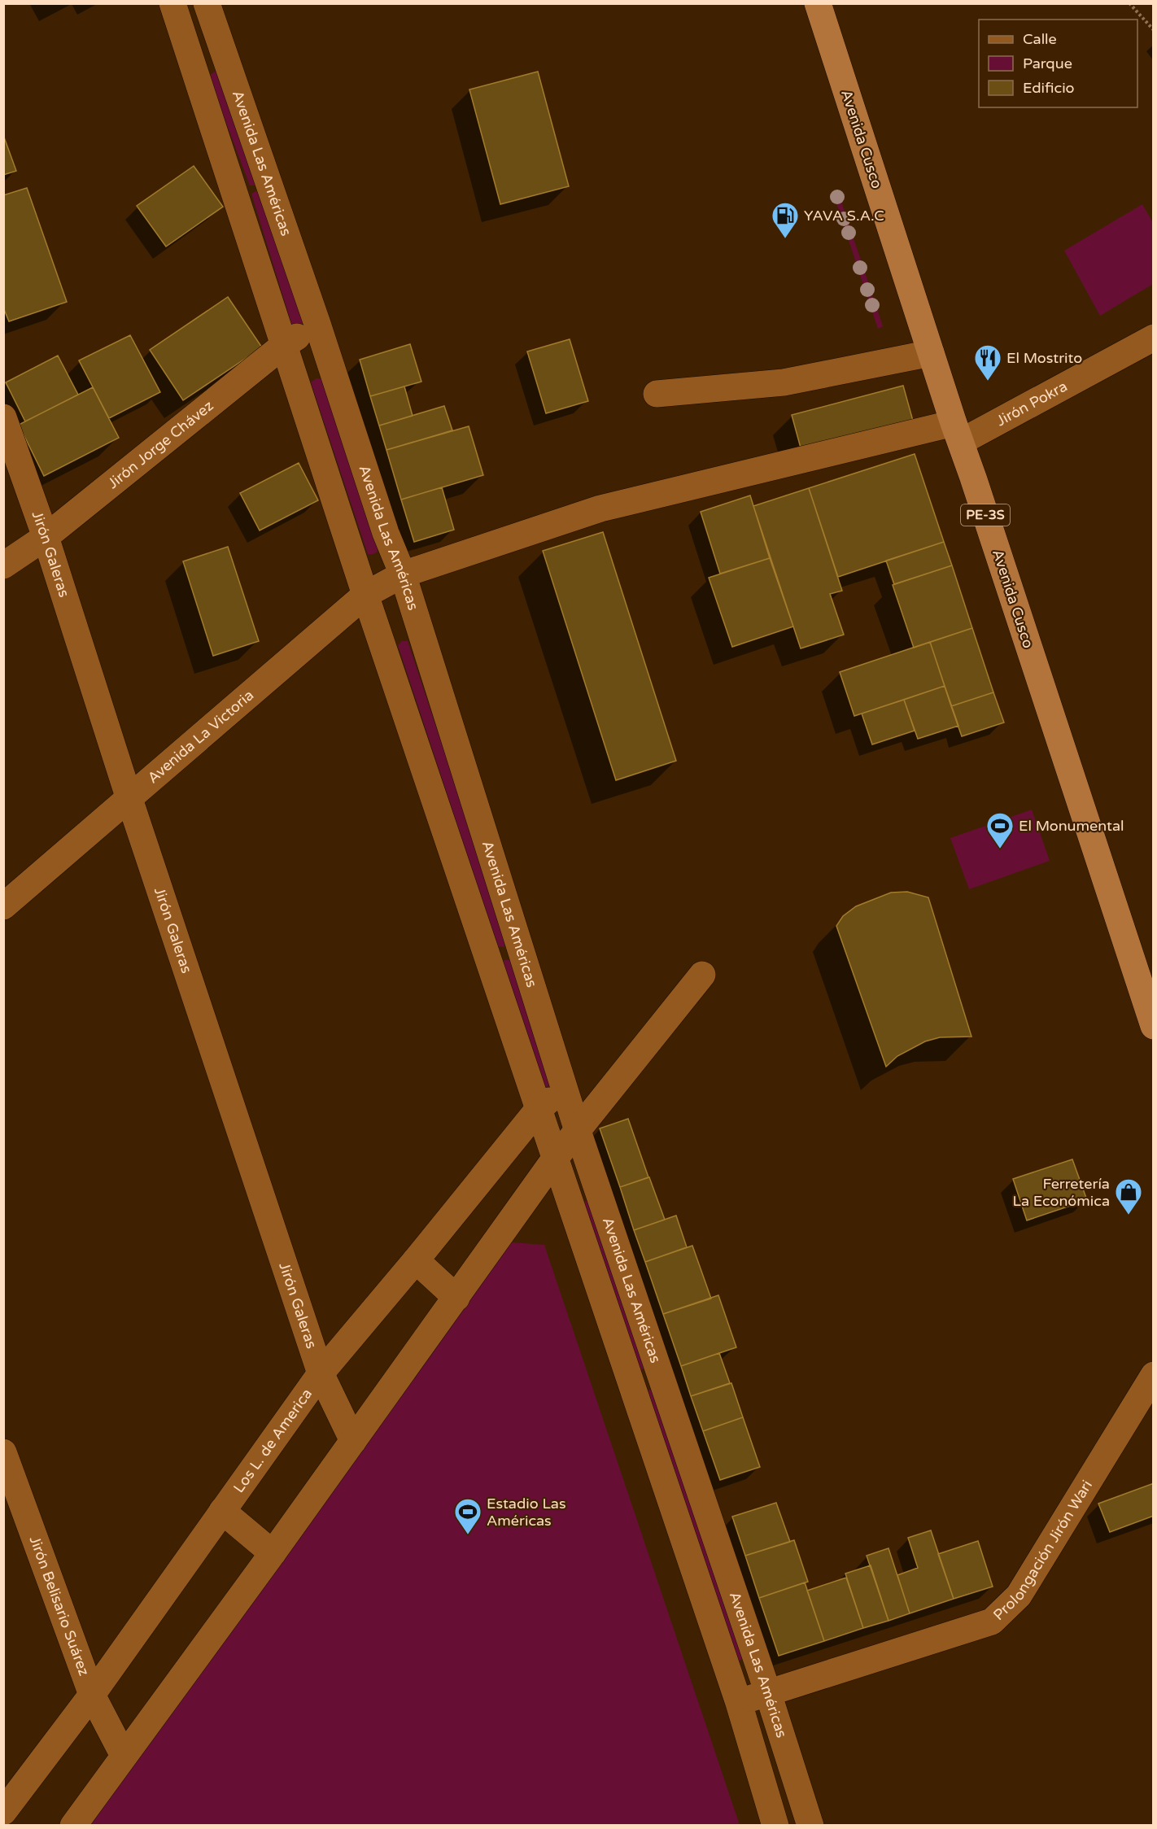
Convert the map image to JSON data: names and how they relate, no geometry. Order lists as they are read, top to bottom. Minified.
{"streets":{"highway":["Avenida Cusco","PE-3S"],"street":["Avenida Las Américas","Jirón Pokra","Jirón Jorge Chávez","Jirón Galeras","Avenida La Victoria","Los L. de America","Prolongación Jirón Wari","Jirón Belisario Suárez"]},"crossings":[["Avenida Cusco","Jirón Pokra"],["Avenida Las Américas","Jirón Pokra"],["Avenida Las Américas","Jirón Jorge Chávez"],["Avenida Las Américas","Avenida La Victoria"],["Avenida Las Américas","Los L. de America"],["Avenida Las Américas","Prolongación Jirón Wari"],["Jirón Pokra","Avenida La Victoria"],["Jirón Jorge Chávez","Jirón Galeras"],["Jirón Galeras","Avenida La Victoria"],["Jirón Galeras","Los L. de America"],["Los L. de America","Jirón Belisario Suárez"]],"places":{"fuel station":["YAVA S.A.C"],"restaurant":["El Mostrito"],"sports":["El Monumental","Estadio Las Américas"],"shop":["Ferretería La Económica"]},"legend":["Calle","Parque","Edificio"]}
